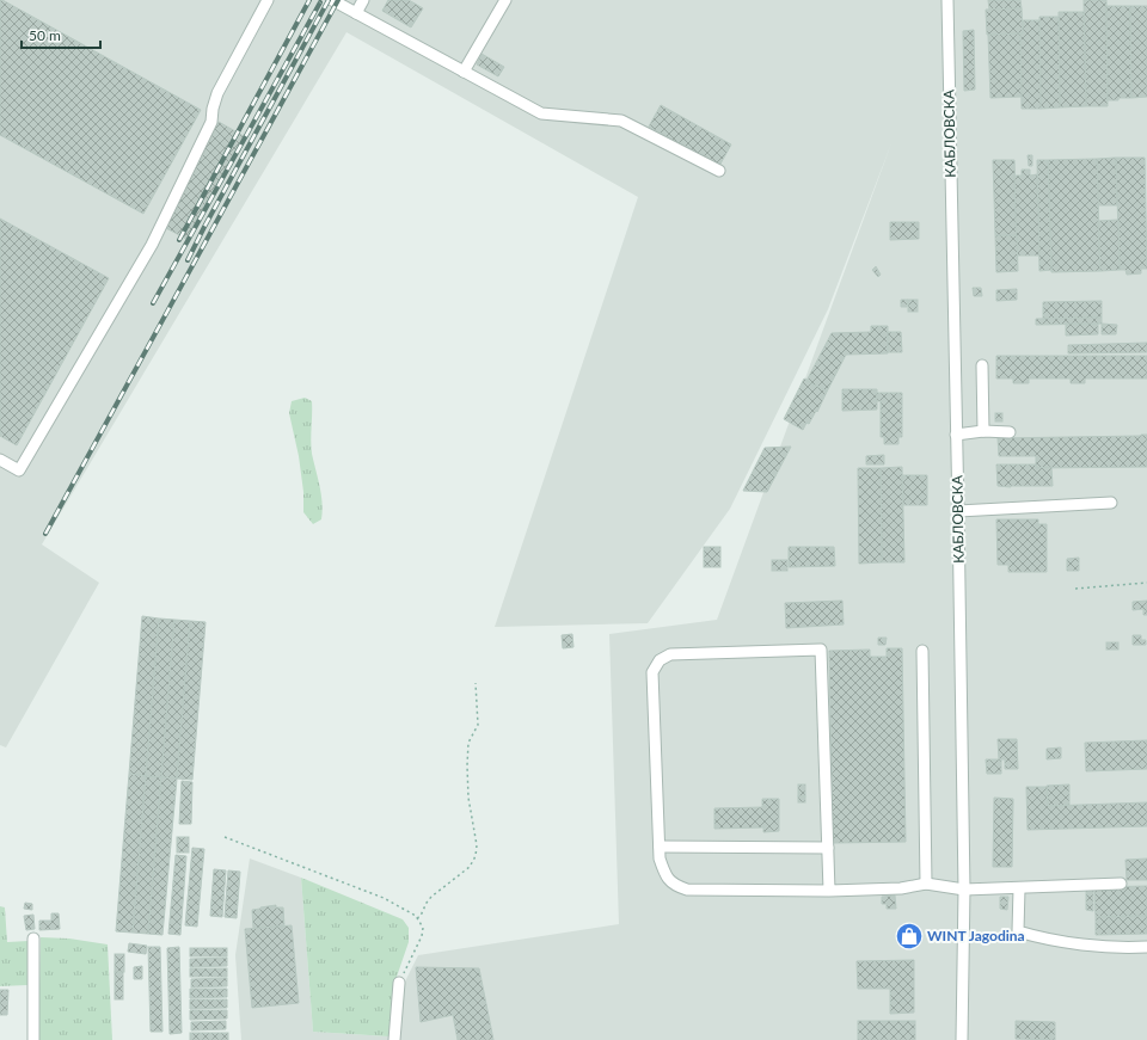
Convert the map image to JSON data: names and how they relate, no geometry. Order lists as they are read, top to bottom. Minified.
{"streets":{"street":["КАБЛОВСКА"]},"places":{"shop":["WINT Jagodina"]},"scale_bar":"50 m"}
